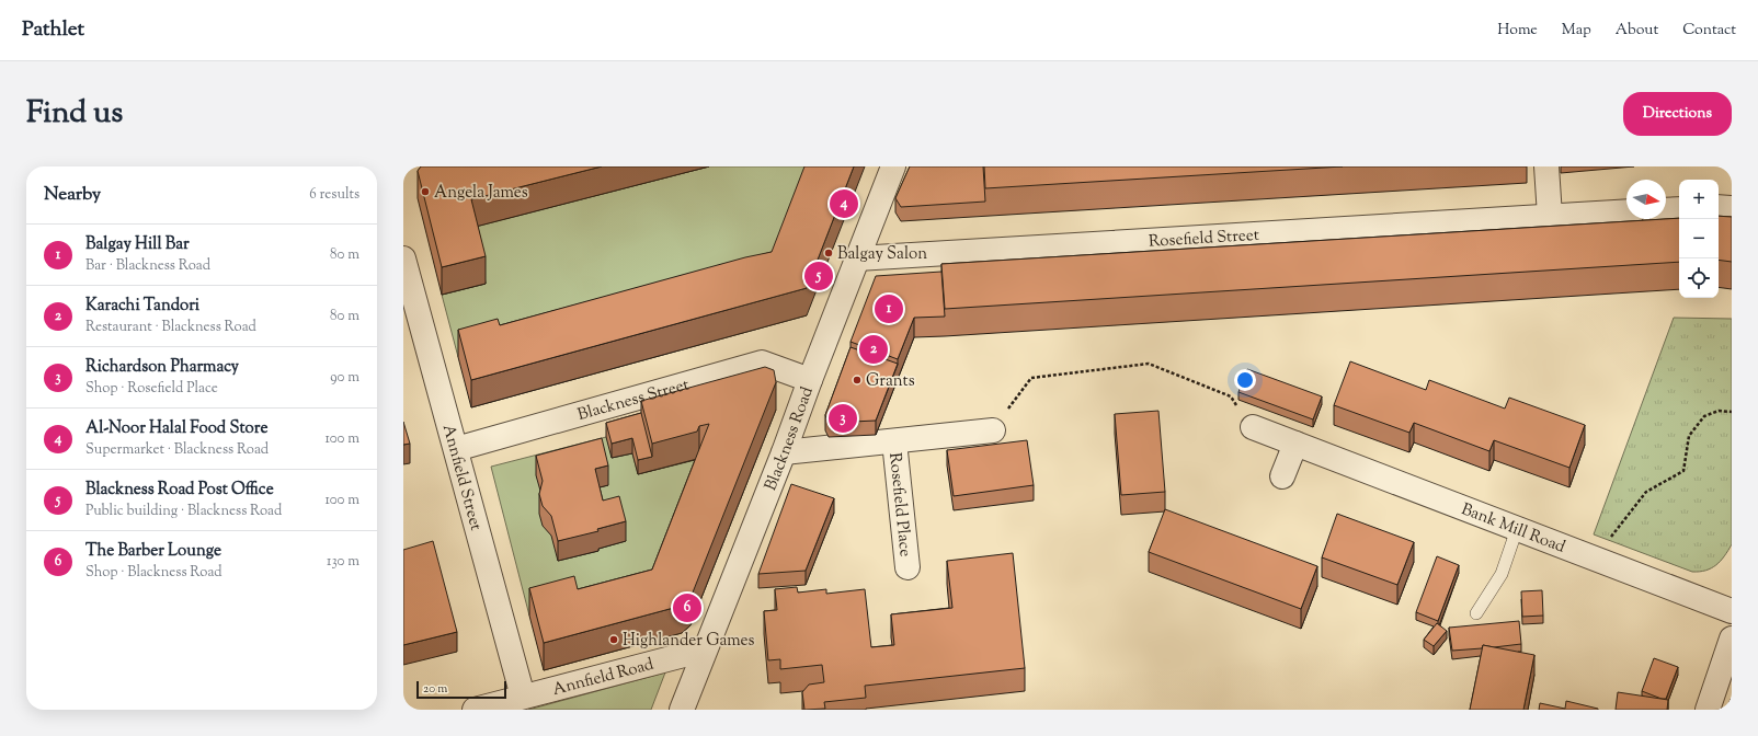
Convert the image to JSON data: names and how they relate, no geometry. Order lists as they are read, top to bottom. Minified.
{"streets":{"street":["Rosefield Street","Blackness Street","Blackness Road","Annfield Street","Rosefield Place","Bank Mill Road","Annfield Road"]},"crossings":[["Rosefield Street","Blackness Road"],["Blackness Street","Blackness Road"],["Blackness Street","Annfield Street"],["Blackness Road","Rosefield Place"],["Blackness Road","Annfield Road"],["Annfield Street","Annfield Road"]],"places":["Angela James","Balgay Salon","Grants","Highlander Games"],"scale_bar":"20 m","north":"right","page":{"header":"Pathlet","nav":["Home","Map","About","Contact"],"title":"Find us","buttons":"Directions","heading":["Nearby","6 results"],"map_buttons":["+","−"],"pins":["4","5","1","2","3","6"],"list":[{"mark":"1","name":"Balgay Hill Bar","note":"Bar · Blackness Road","value":"80 m"},{"mark":"2","name":"Karachi Tandori","note":"Restaurant · Blackness Road","value":"80 m"},{"mark":"3","name":"Richardson Pharmacy","note":"Shop · Rosefield Place","value":"90 m"},{"mark":"4","name":"Al-Noor Halal Food Store","note":"Supermarket · Blackness Road","value":"100 m"},{"mark":"5","name":"Blackness Road Post Office","note":"Public building · Blackness Road","value":"100 m"},{"mark":"6","name":"The Barber Lounge","note":"Shop · Blackness Road","value":"130 m"}],"scale":"20 m"}}
